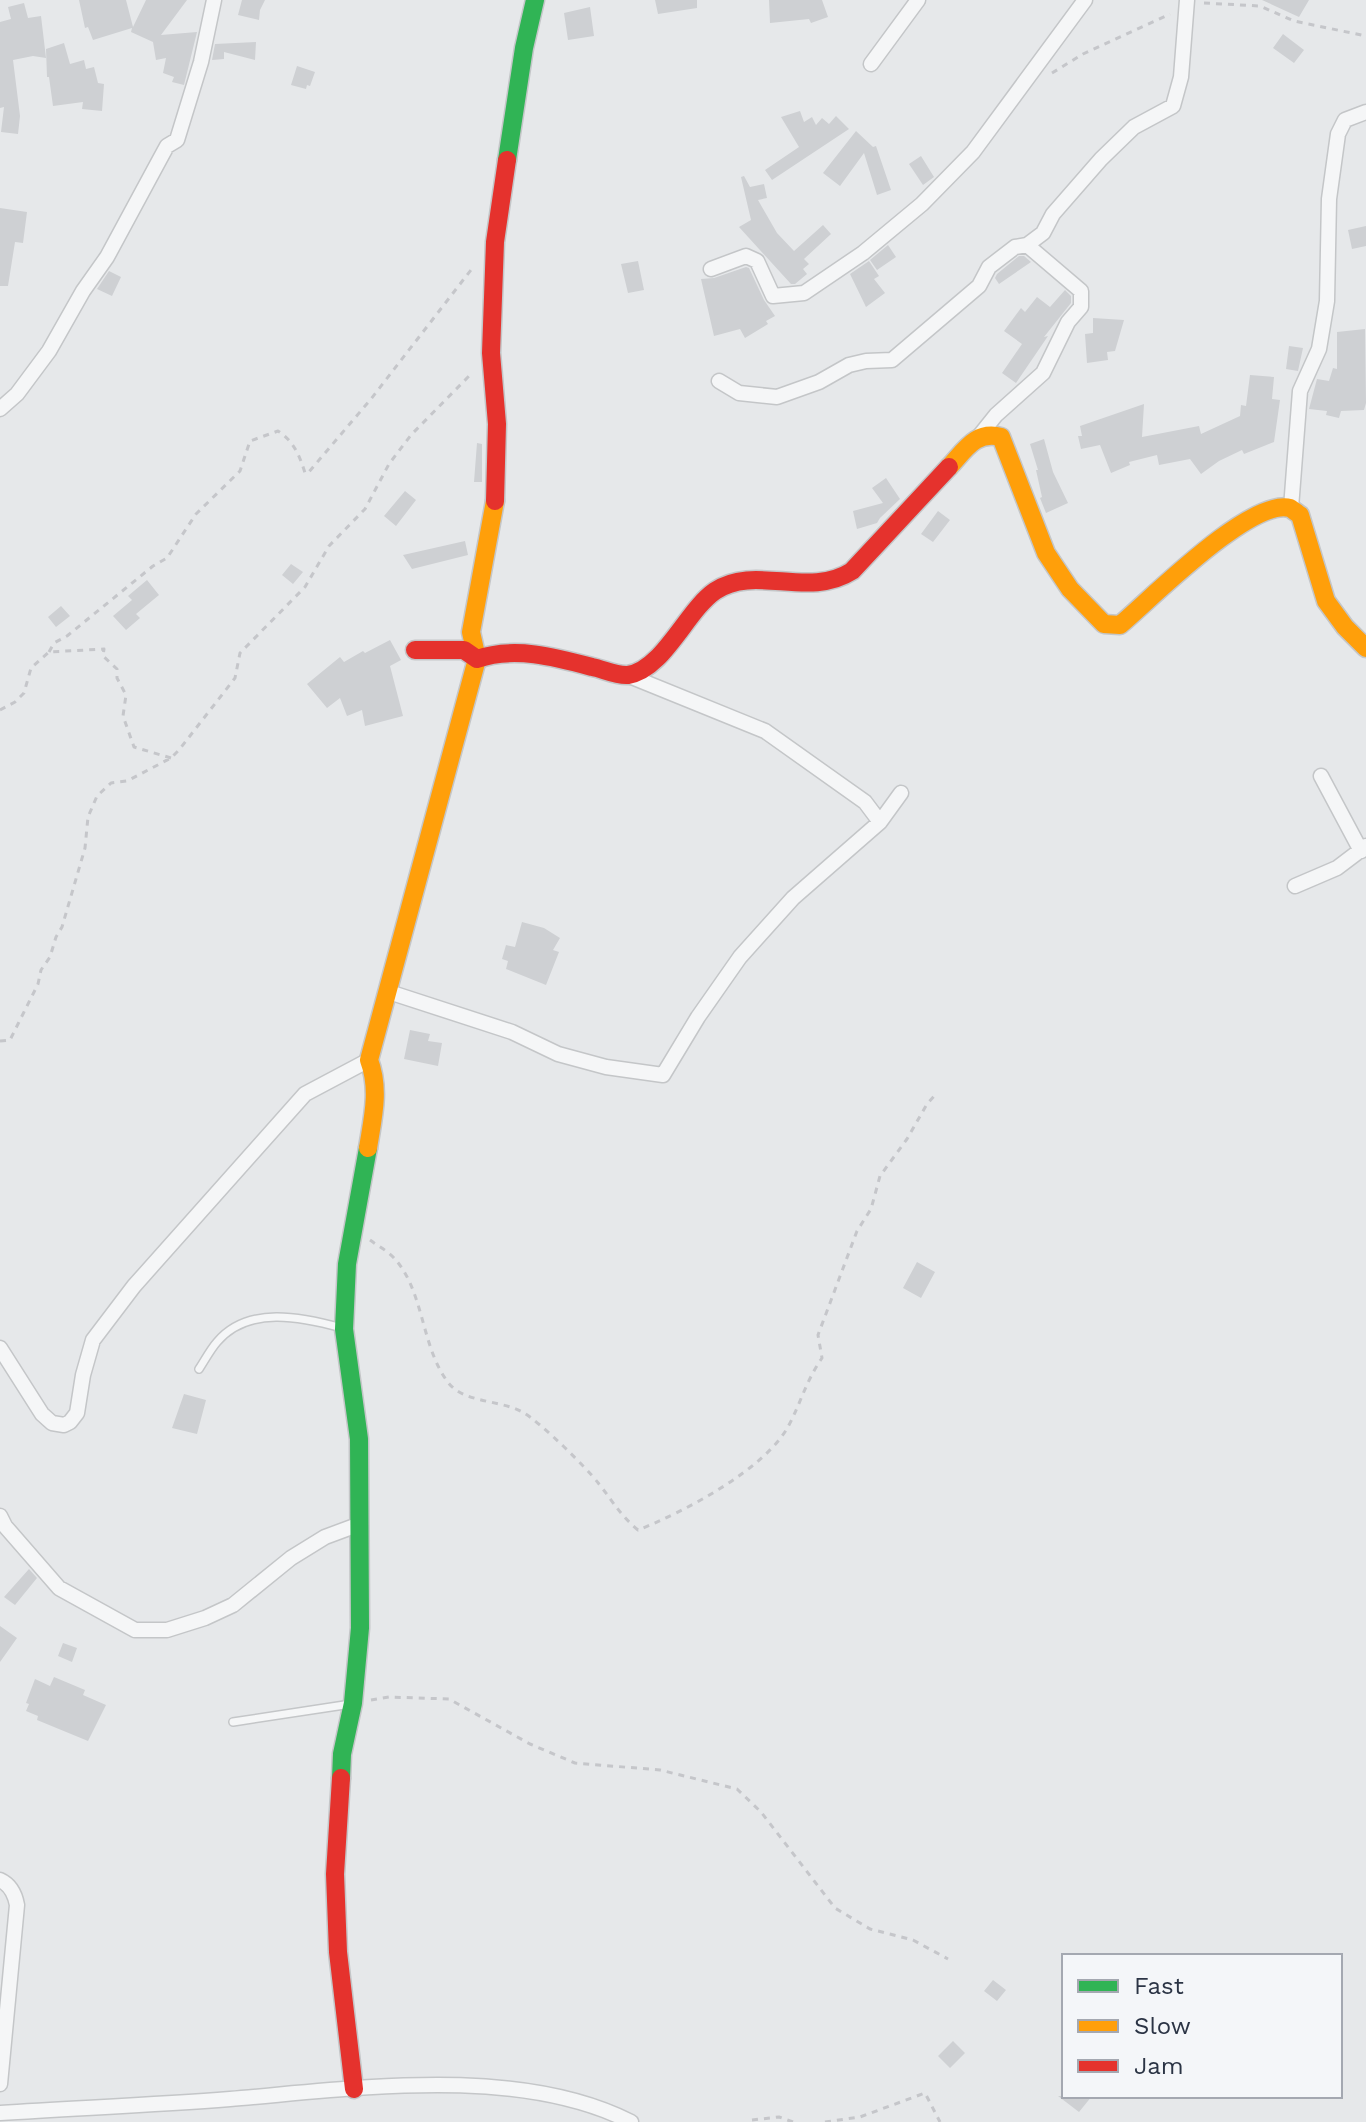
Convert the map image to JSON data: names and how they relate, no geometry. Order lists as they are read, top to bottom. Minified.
{"legend":["Fast","Slow","Jam"]}
